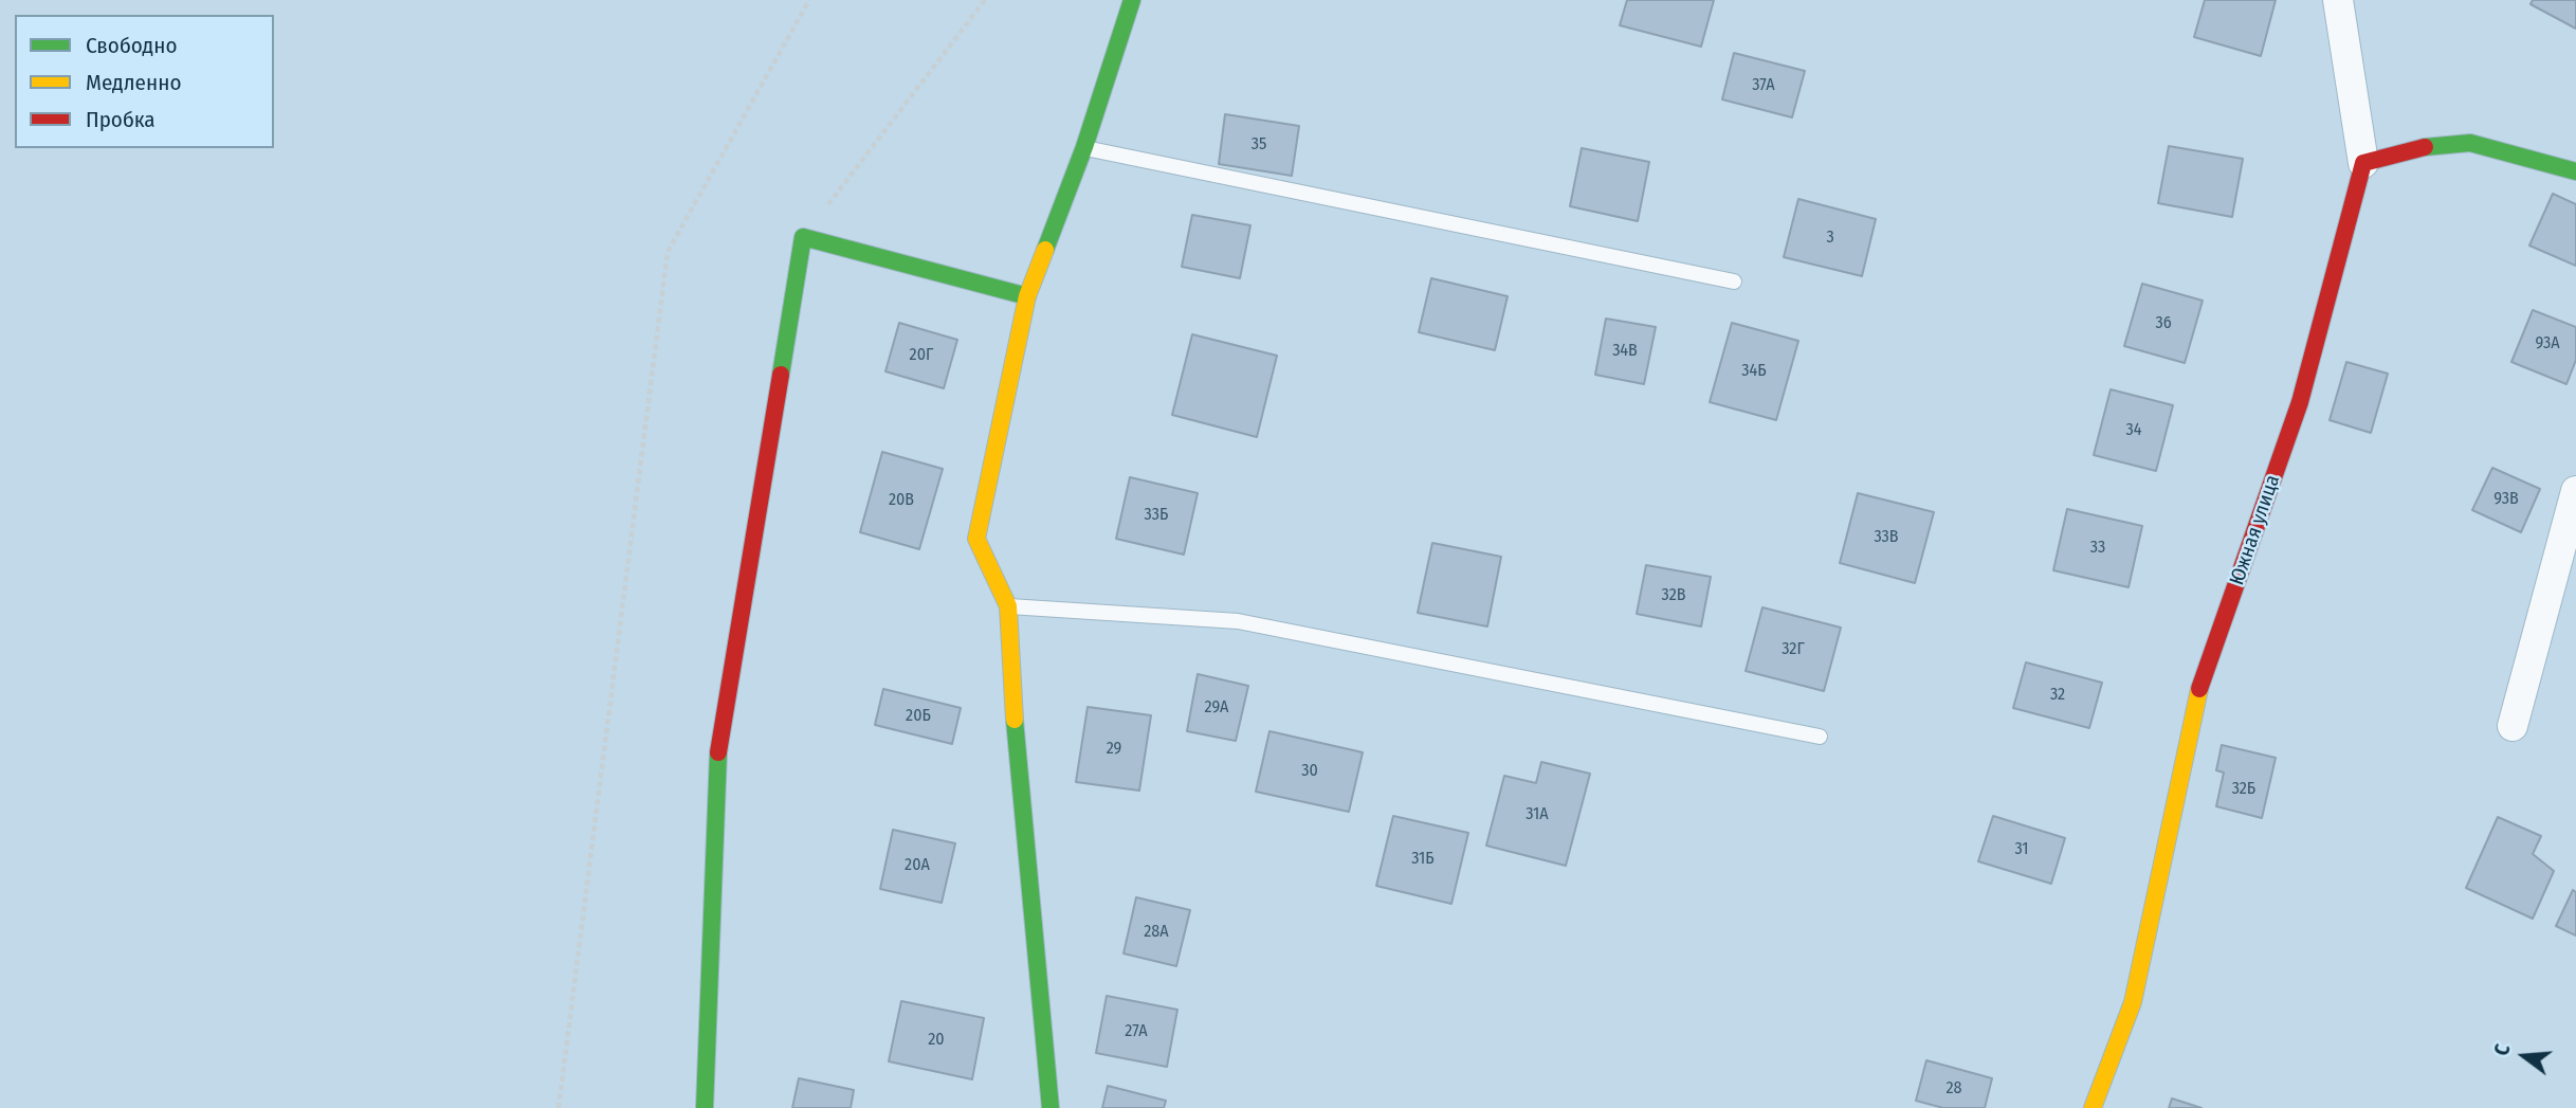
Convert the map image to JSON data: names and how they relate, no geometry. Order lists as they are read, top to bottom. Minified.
{"streets":{"street":["Южная улица"]},"house_numbers":["37А","35","3","36","93А","34В","20Г","34Б","34","93В","20В","33Б","33В","33","32В","32Г","32","29А","20Б","29","30","32Б","31А","31","31Б","20А","28А","27А","20","28"],"legend":["Свободно","Медленно","Пробка"],"north":"left"}
